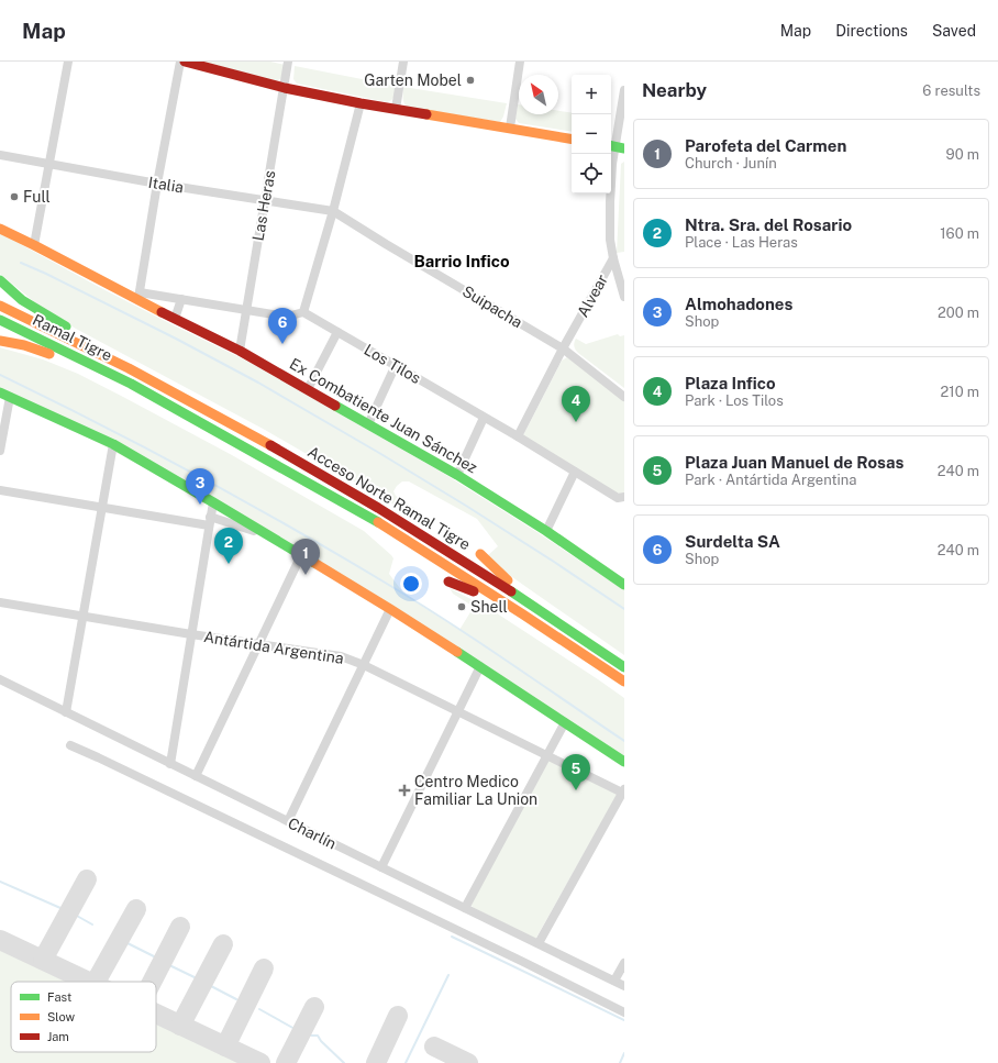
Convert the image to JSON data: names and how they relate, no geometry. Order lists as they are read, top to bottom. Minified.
{"streets":{"main road":["Ramal Tigre","Ex Combatiente Juan Sánchez","Acceso Norte Ramal Tigre"],"street":["Italia","Las Heras","Alvear","Suipacha","Los Tilos","Antártida Argentina","Charlín"]},"crossings":[["Italia","Las Heras"],["Italia","Suipacha"],["Las Heras","Ex Combatiente Juan Sánchez"],["Alvear","Suipacha"],["Alvear","Los Tilos"],["Ramal Tigre","Acceso Norte Ramal Tigre"]],"districts":["Barrio Infico"],"places":{"other":["Garten Mobel","Full","Shell"],"health":["Centro Medico Familiar La Union"]},"legend":["Fast","Slow","Jam"],"north":"top left","page":{"header":"Map","nav":["Map","Directions","Saved"],"heading":["Nearby","6 results"],"map_buttons":["+","−"],"list":[{"mark":"1","name":"Parofeta del Carmen","note":"Church · Junín","value":"90 m"},{"mark":"2","name":"Ntra. Sra. del Rosario","note":"Place · Las Heras","value":"160 m"},{"mark":"3","name":"Almohadones","note":"Shop","value":"200 m"},{"mark":"4","name":"Plaza Infico","note":"Park · Los Tilos","value":"210 m"},{"mark":"5","name":"Plaza Juan Manuel de Rosas","note":"Park · Antártida Argentina","value":"240 m"},{"mark":"6","name":"Surdelta SA","note":"Shop","value":"240 m"}],"pins":["6","4","3","2","1","5"]}}
